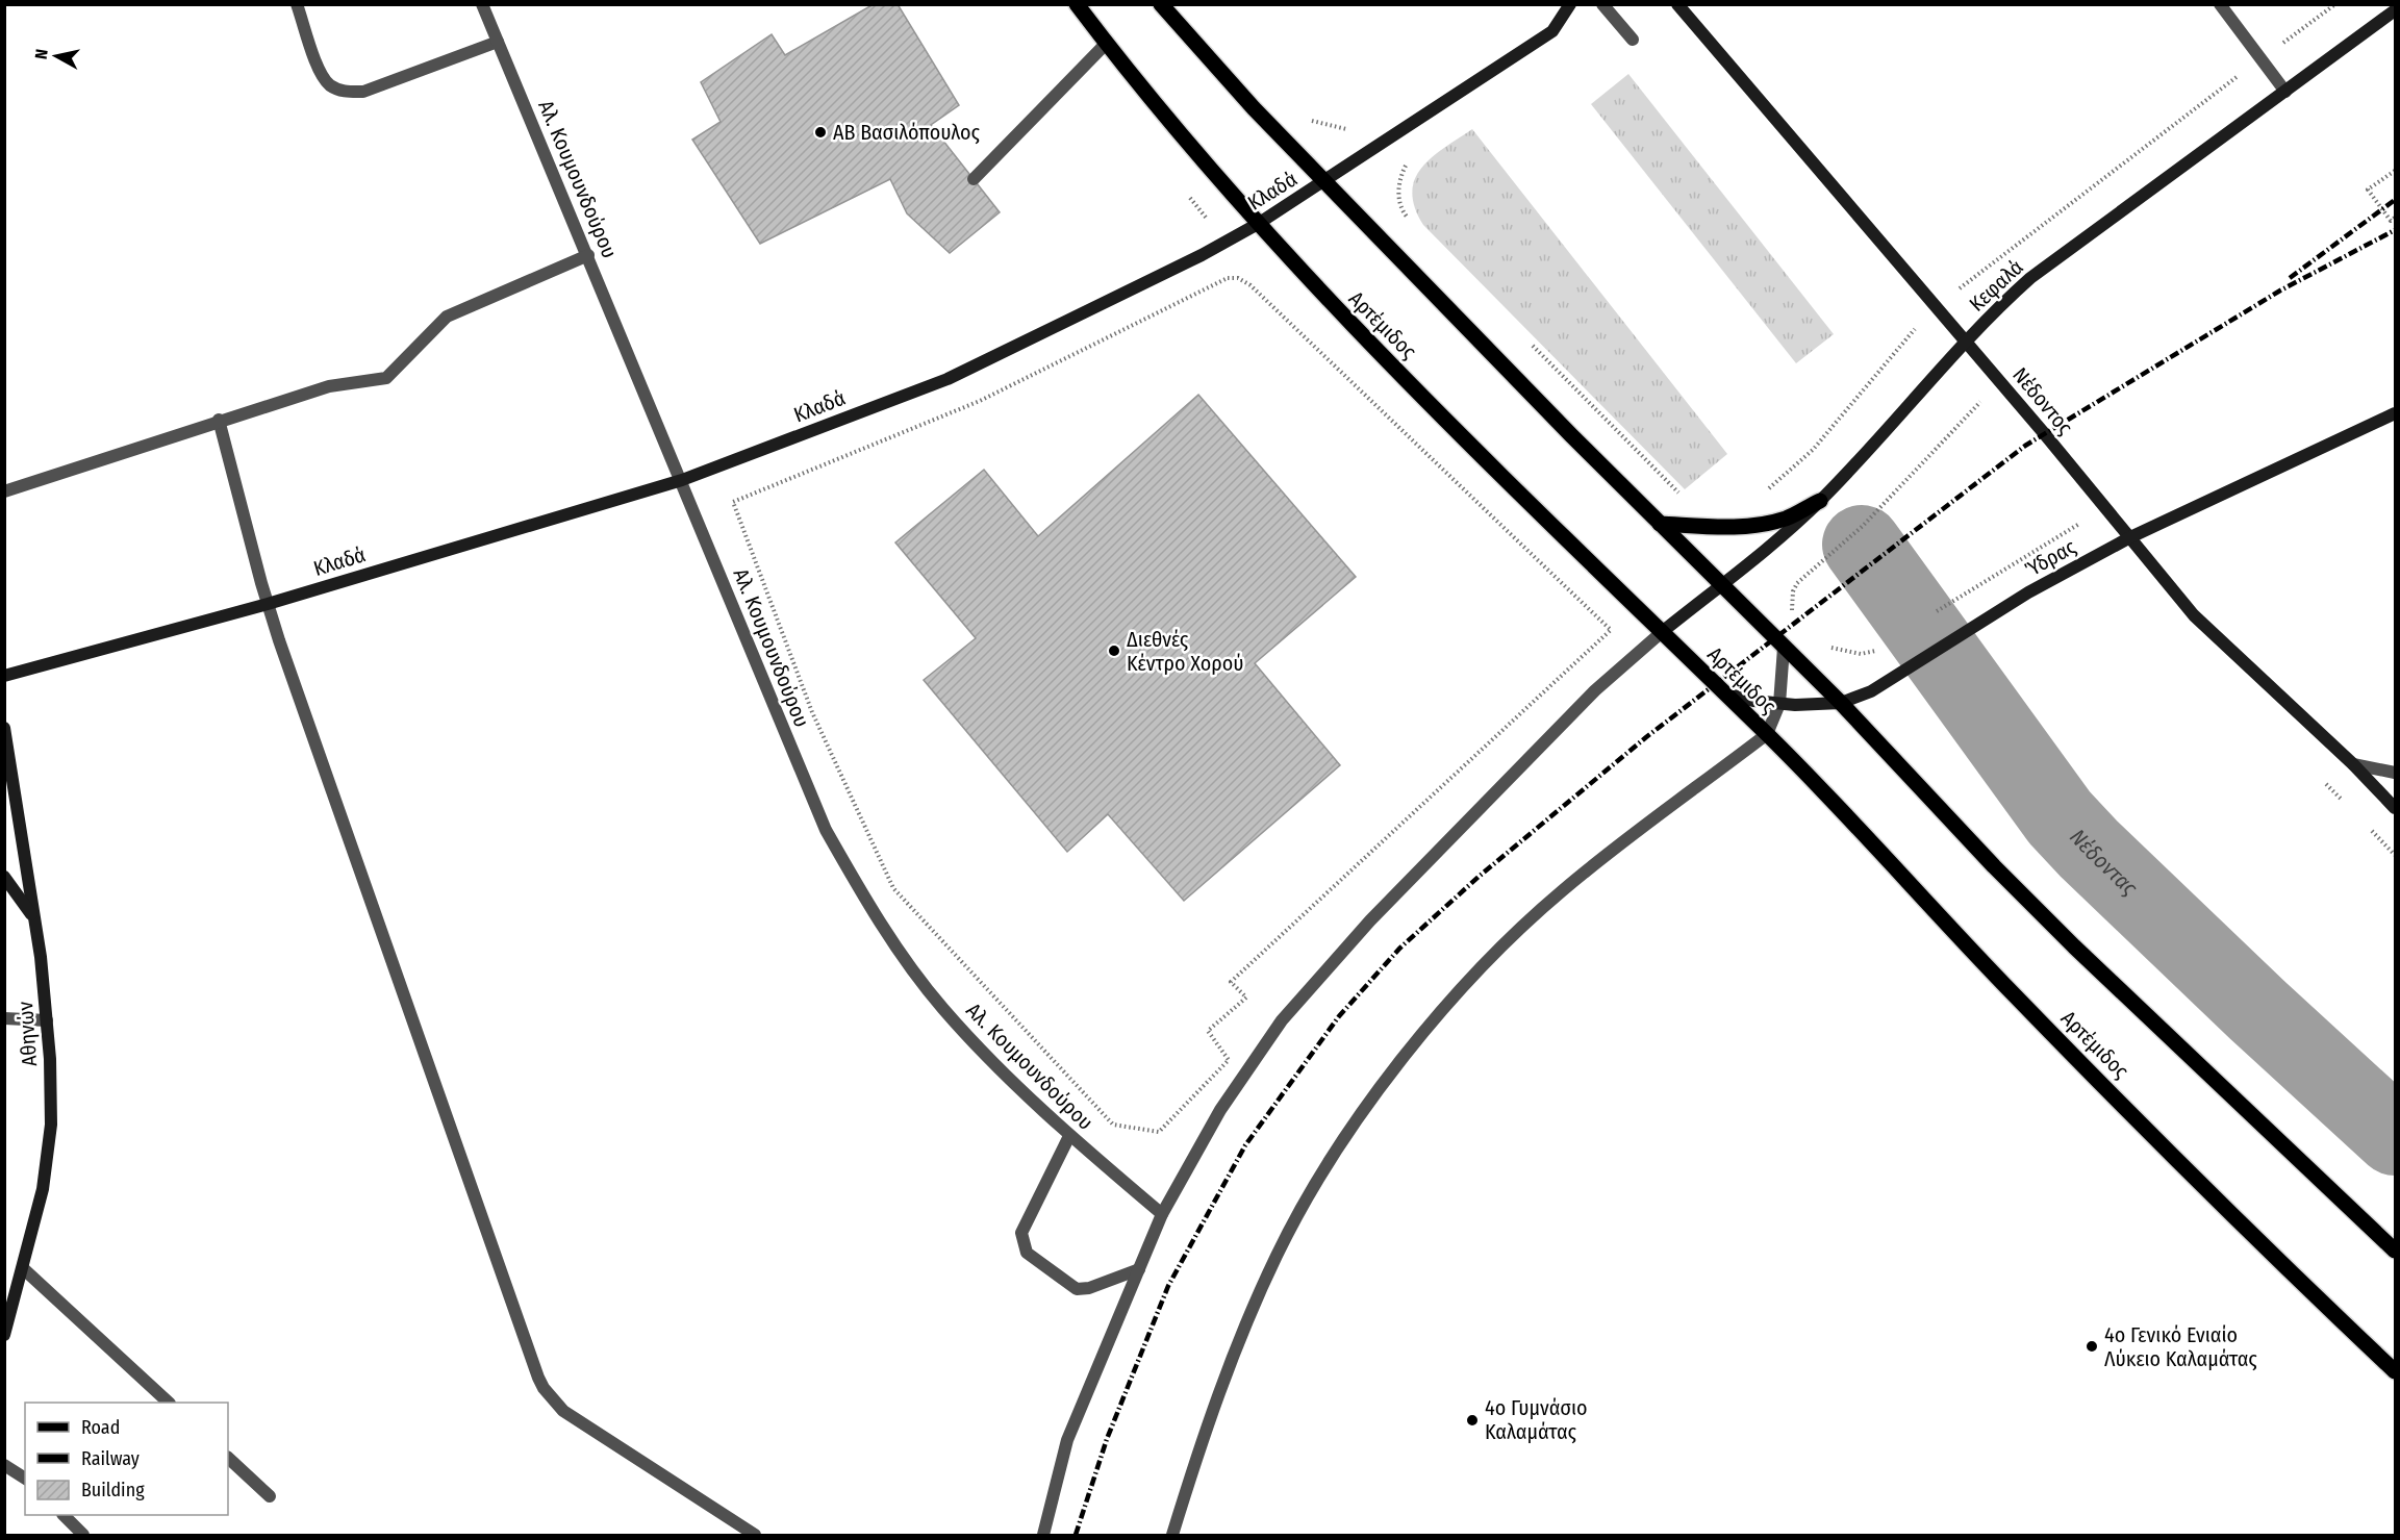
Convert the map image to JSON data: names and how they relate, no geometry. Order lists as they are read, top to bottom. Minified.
{"streets":{"main road":["Αρτέμιδος"],"street":["Αλ. Κουμουνδούρου","Κλαδά","Κεφαλά","Νέδοντος","Ύδρας","Αθηνών"]},"crossings":[["Αλ. Κουμουνδούρου","Κλαδά"],["Κλαδά","Αρτέμιδος"],["Κεφαλά","Αρτέμιδος"],["Κεφαλά","Νέδοντος"],["Αρτέμιδος","Ύδρας"],["Νέδοντος","Ύδρας"]],"water":["Νέδoντας"],"places":["ΑΒ Βασιλόπουλος","Διεθνές Κέντρο Χορού","4ο Γενικό Ενιαίο Λύκειο Καλαμάτας","4ο Γυμνάσιο Καλαμάτας"],"legend":["Road","Railway","Building"],"north":"left"}
